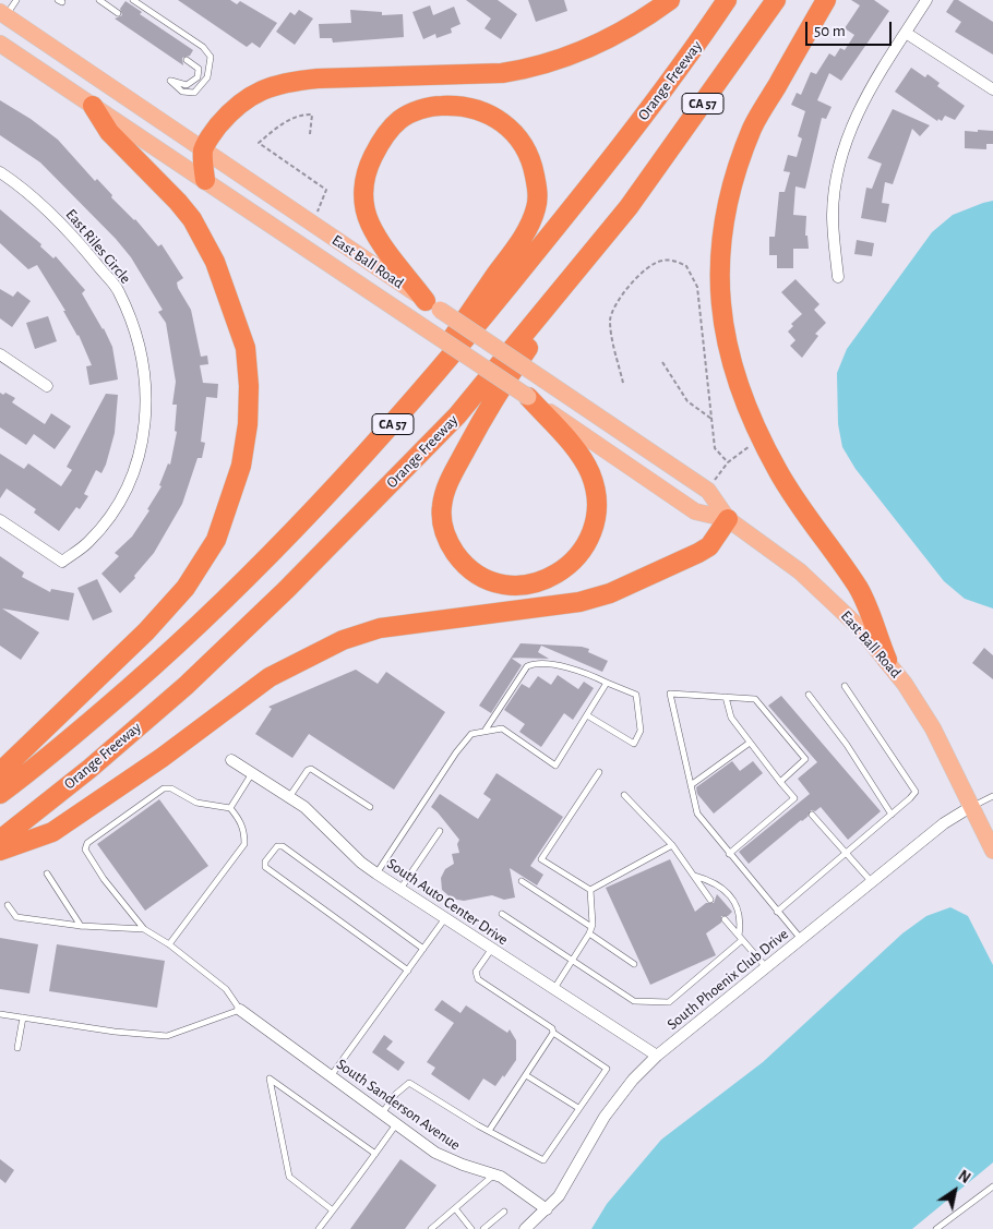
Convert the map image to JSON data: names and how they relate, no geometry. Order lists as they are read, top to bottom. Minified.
{"streets":{"highway":["Orange Freeway","CA 57"],"main road":["East Ball Road"],"street":["East Riles Circle","South Auto Center Drive","South Phoenix Club Drive","South Sanderson Avenue"]},"crossings":[["East Ball Road","South Phoenix Club Drive"],["South Auto Center Drive","South Phoenix Club Drive"],["South Phoenix Club Drive","South Sanderson Avenue"]],"scale_bar":"50 m","north":"top right"}
